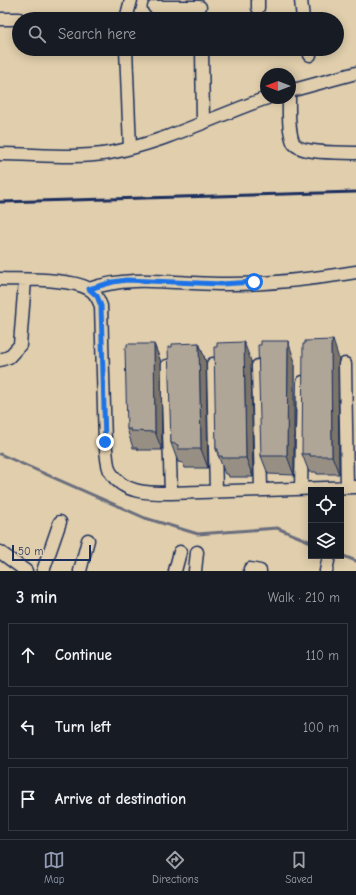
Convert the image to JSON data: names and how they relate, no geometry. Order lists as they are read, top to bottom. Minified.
{"scale_bar":"50 m","north":"left","page":{"search":"Search here","scale":"50 m","heading":["3 min","Walk · 210 m"],"list":[["Continue","110 m"],["Turn left","100 m"],"Arrive at destination"],"nav":["Map","Directions","Saved"]}}
